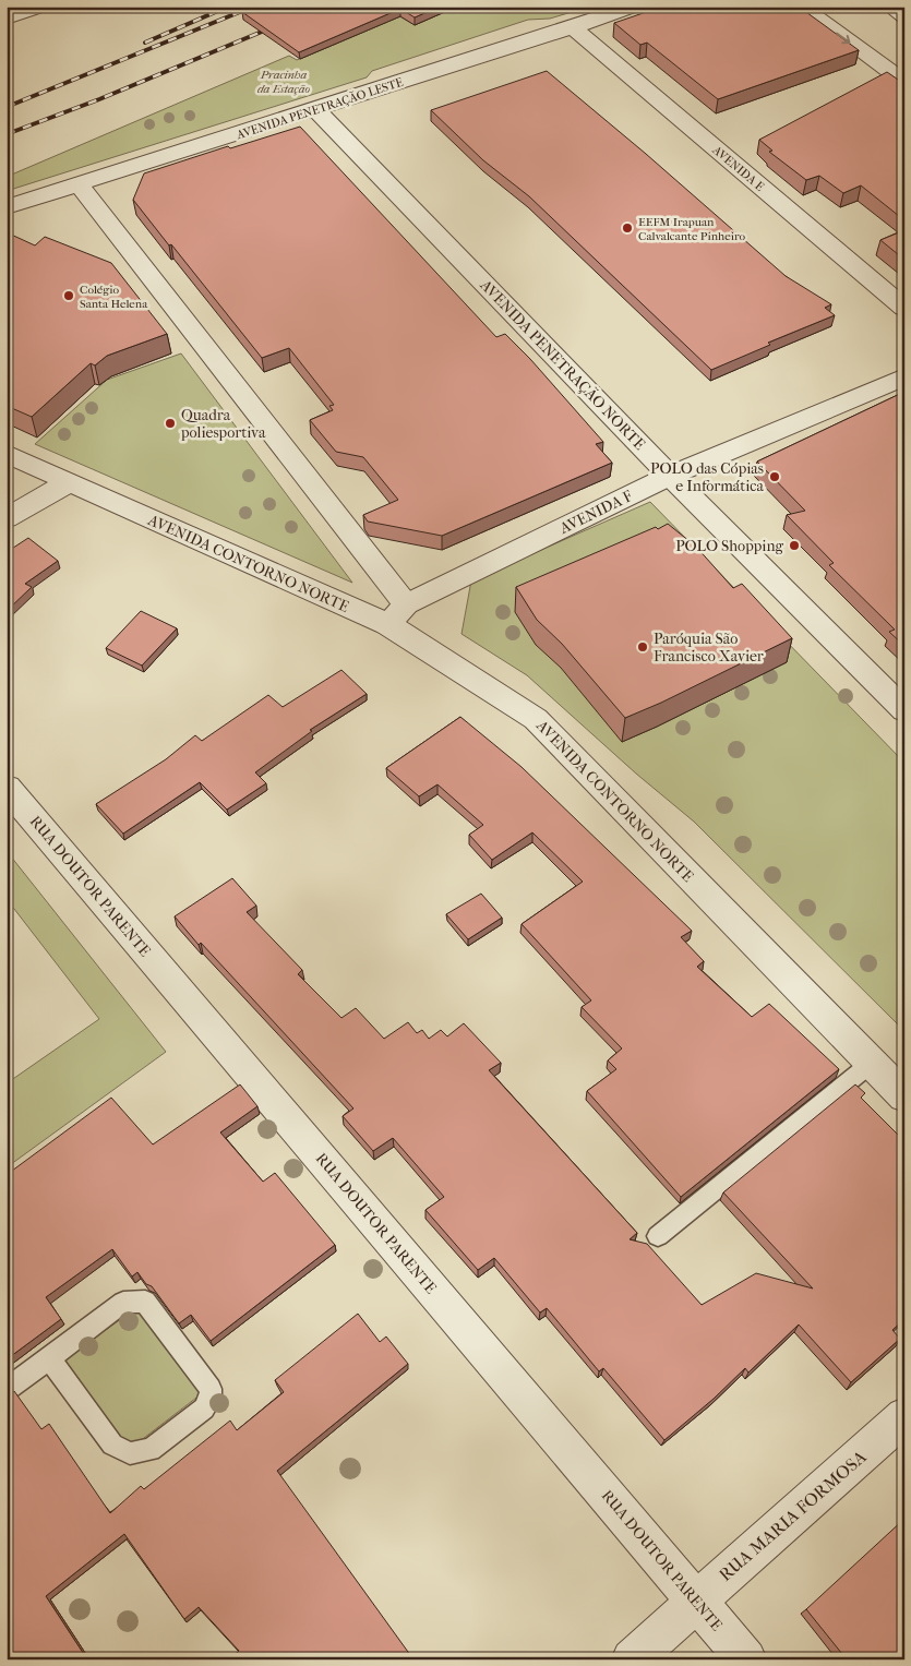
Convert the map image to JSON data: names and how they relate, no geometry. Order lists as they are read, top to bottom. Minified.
{"streets":{"street":["AVENIDA PENETRAÇÃO LESTE","AVENIDA E","AVENIDA PENETRAÇÃO NORTE","AVENIDA F","AVENIDA CONTORNO NORTE","RUA DOUTOR PARENTE","RUA MARIA FORMOSA"]},"crossings":[["AVENIDA PENETRAÇÃO LESTE","AVENIDA E"],["AVENIDA PENETRAÇÃO LESTE","AVENIDA PENETRAÇÃO NORTE"],["AVENIDA PENETRAÇÃO NORTE","AVENIDA F"],["AVENIDA F","AVENIDA CONTORNO NORTE"],["RUA DOUTOR PARENTE","RUA MARIA FORMOSA"]],"parks":["Pracinha da Estação"],"places":["EEFM Irapuan Calvalcante Pinheiro","Colégio Santa Helena","Quadra poliesportiva","POLO das Cópias e Informática","POLO Shopping","Paróquia São Francisco Xavier"]}
